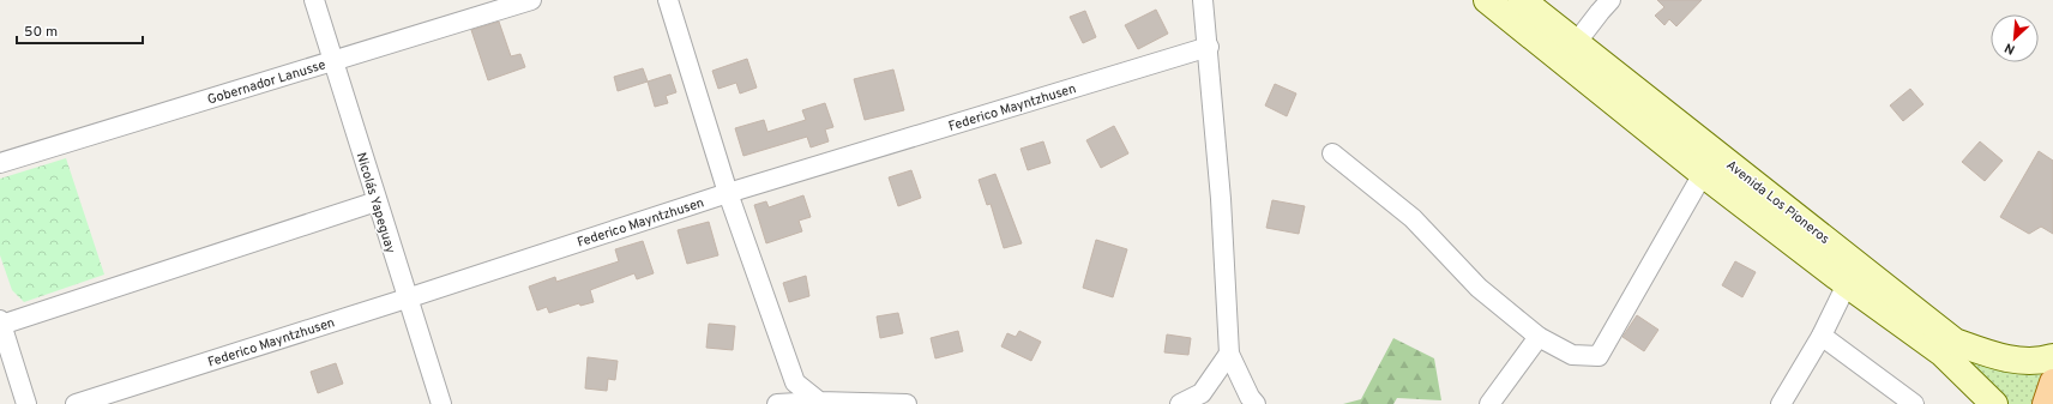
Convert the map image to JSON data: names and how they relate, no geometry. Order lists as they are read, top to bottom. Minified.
{"streets":{"main road":["Avenida Los Pioneros"],"street":["Gobernador Lanusse","Federico Mayntzhusen","Nicolás Yapeguay"]},"crossings":[["Gobernador Lanusse","Nicolás Yapeguay"],["Federico Mayntzhusen","Nicolás Yapeguay"]],"scale_bar":"50 m","north":"bottom left"}
